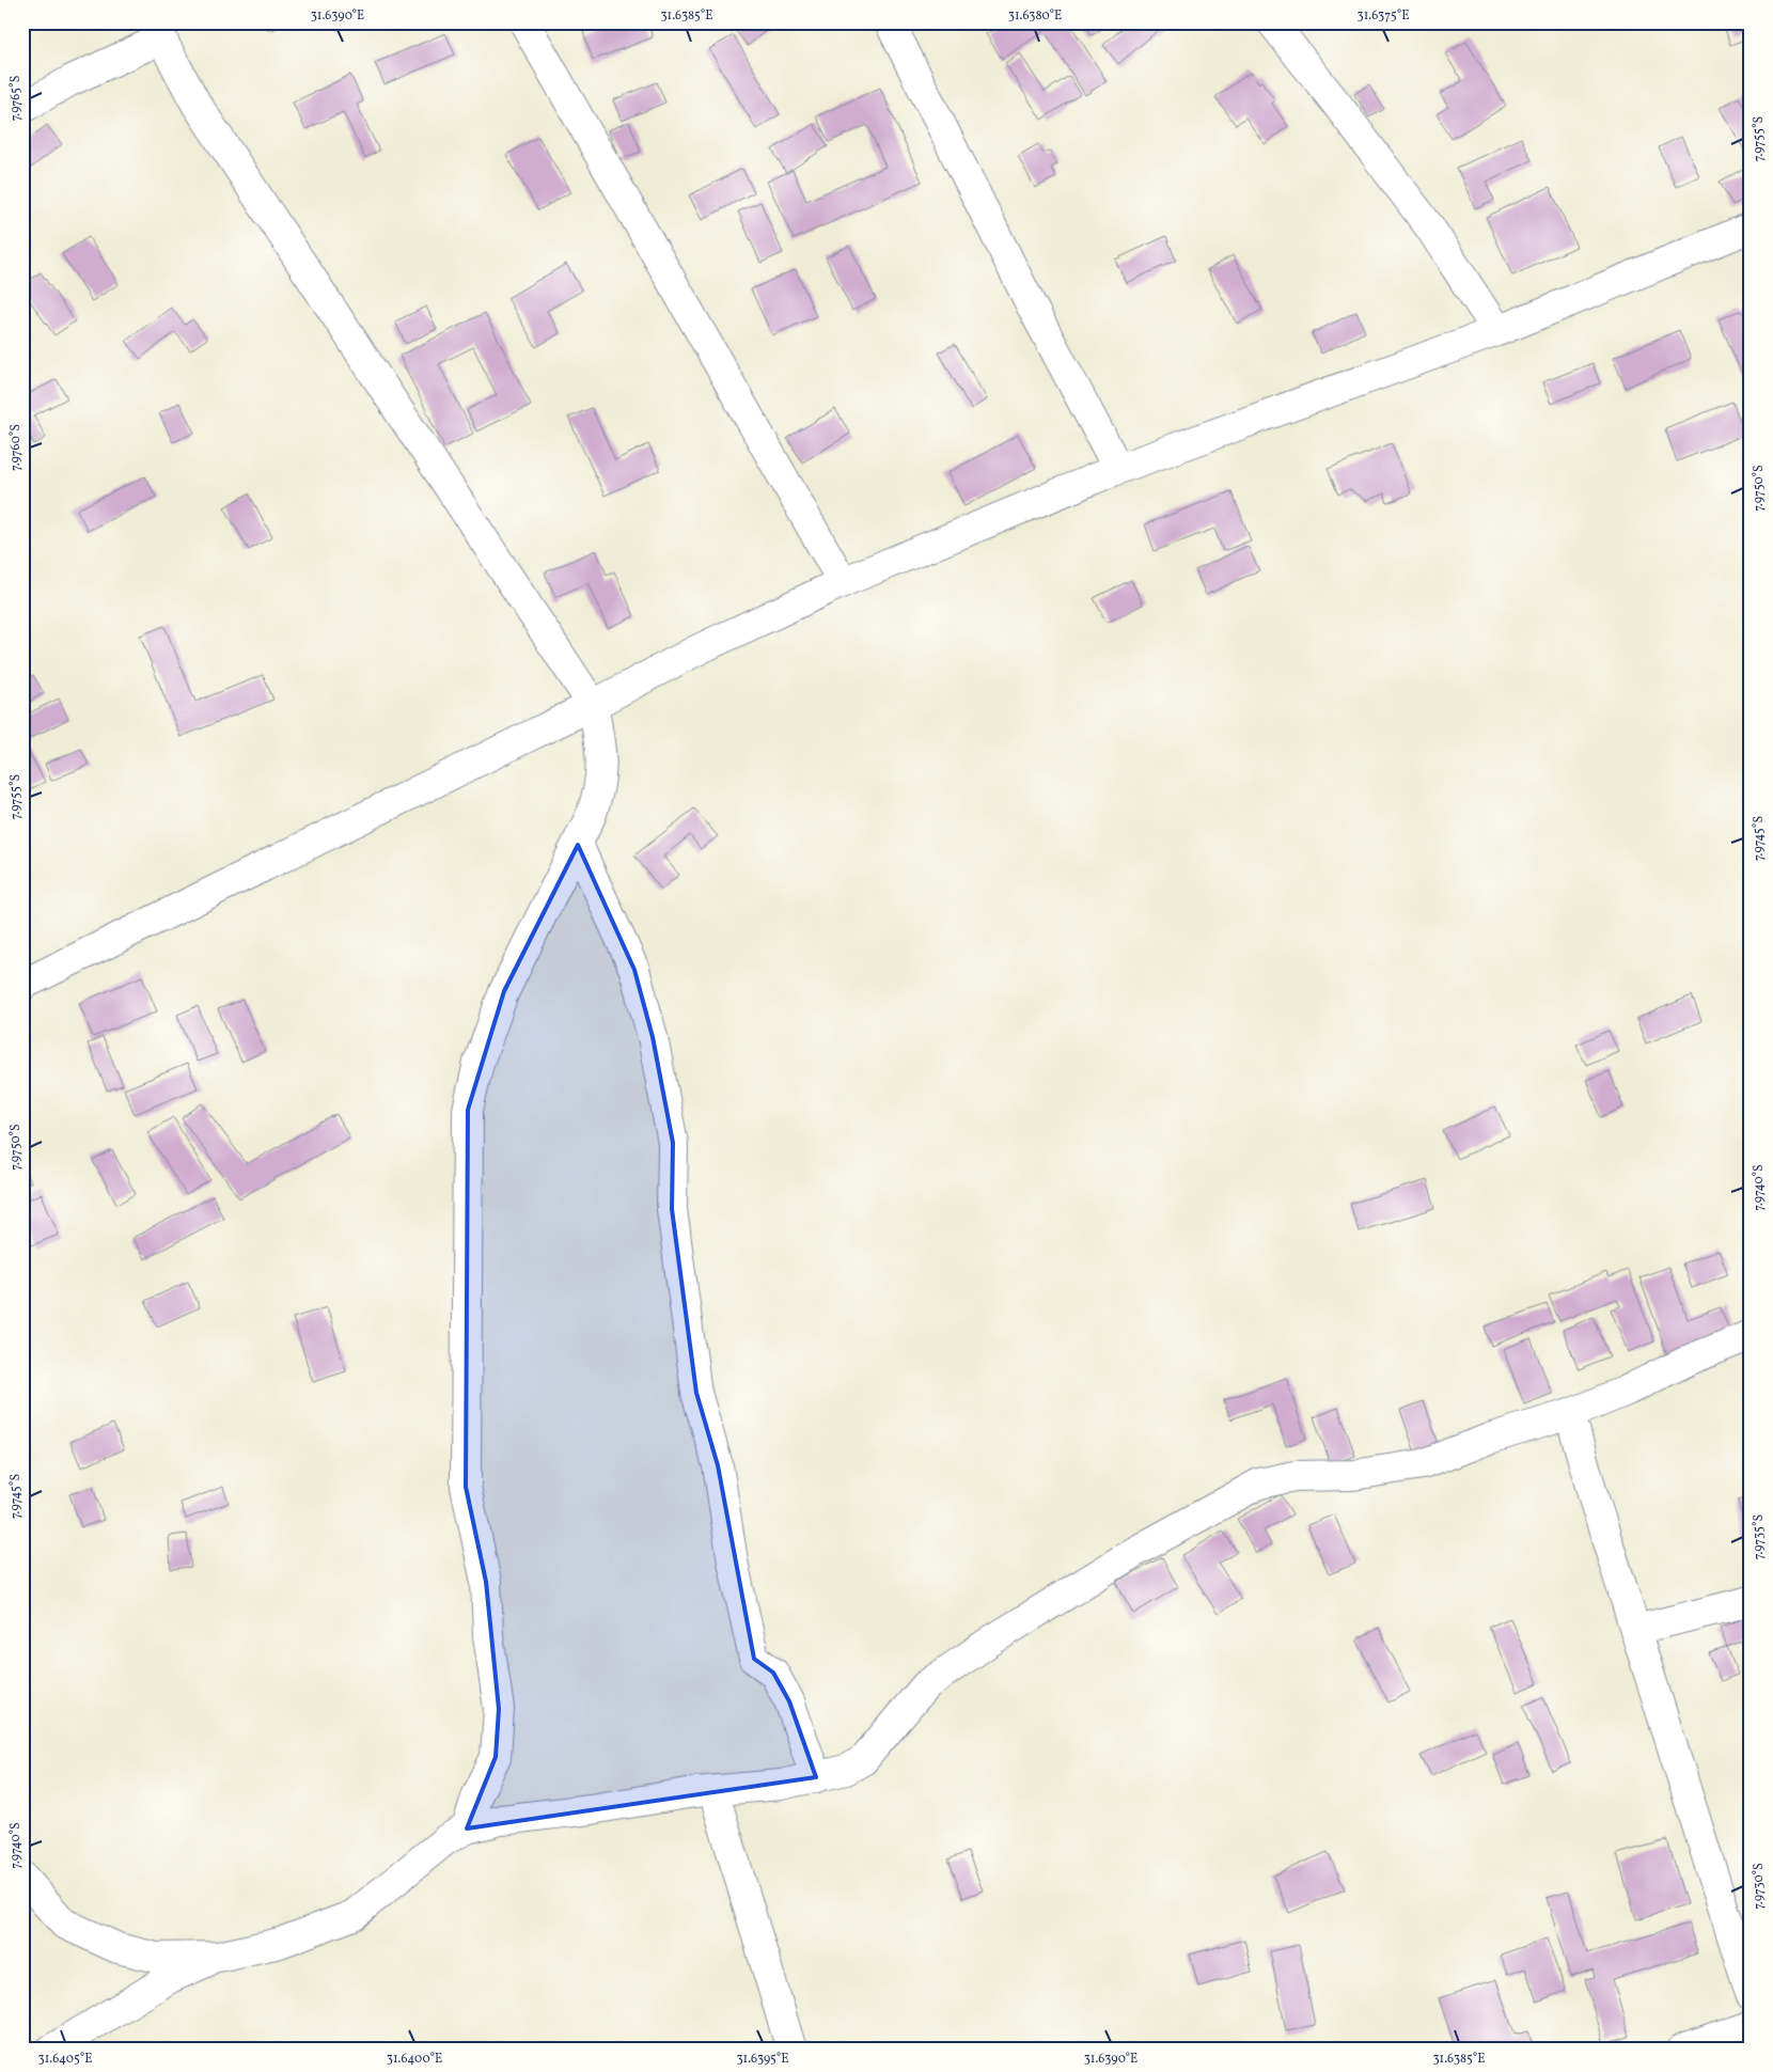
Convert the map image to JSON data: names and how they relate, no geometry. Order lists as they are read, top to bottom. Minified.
{"coordinates":["31.6390°E","31.6385°E","31.6380°E","31.6375°E","7.9765°S","7.9755°S","7.9760°S","7.9750°S","7.9745°S","7.9740°S","7.9735°S","7.9730°S","31.6405°E","31.6400°E","31.6395°E"]}
